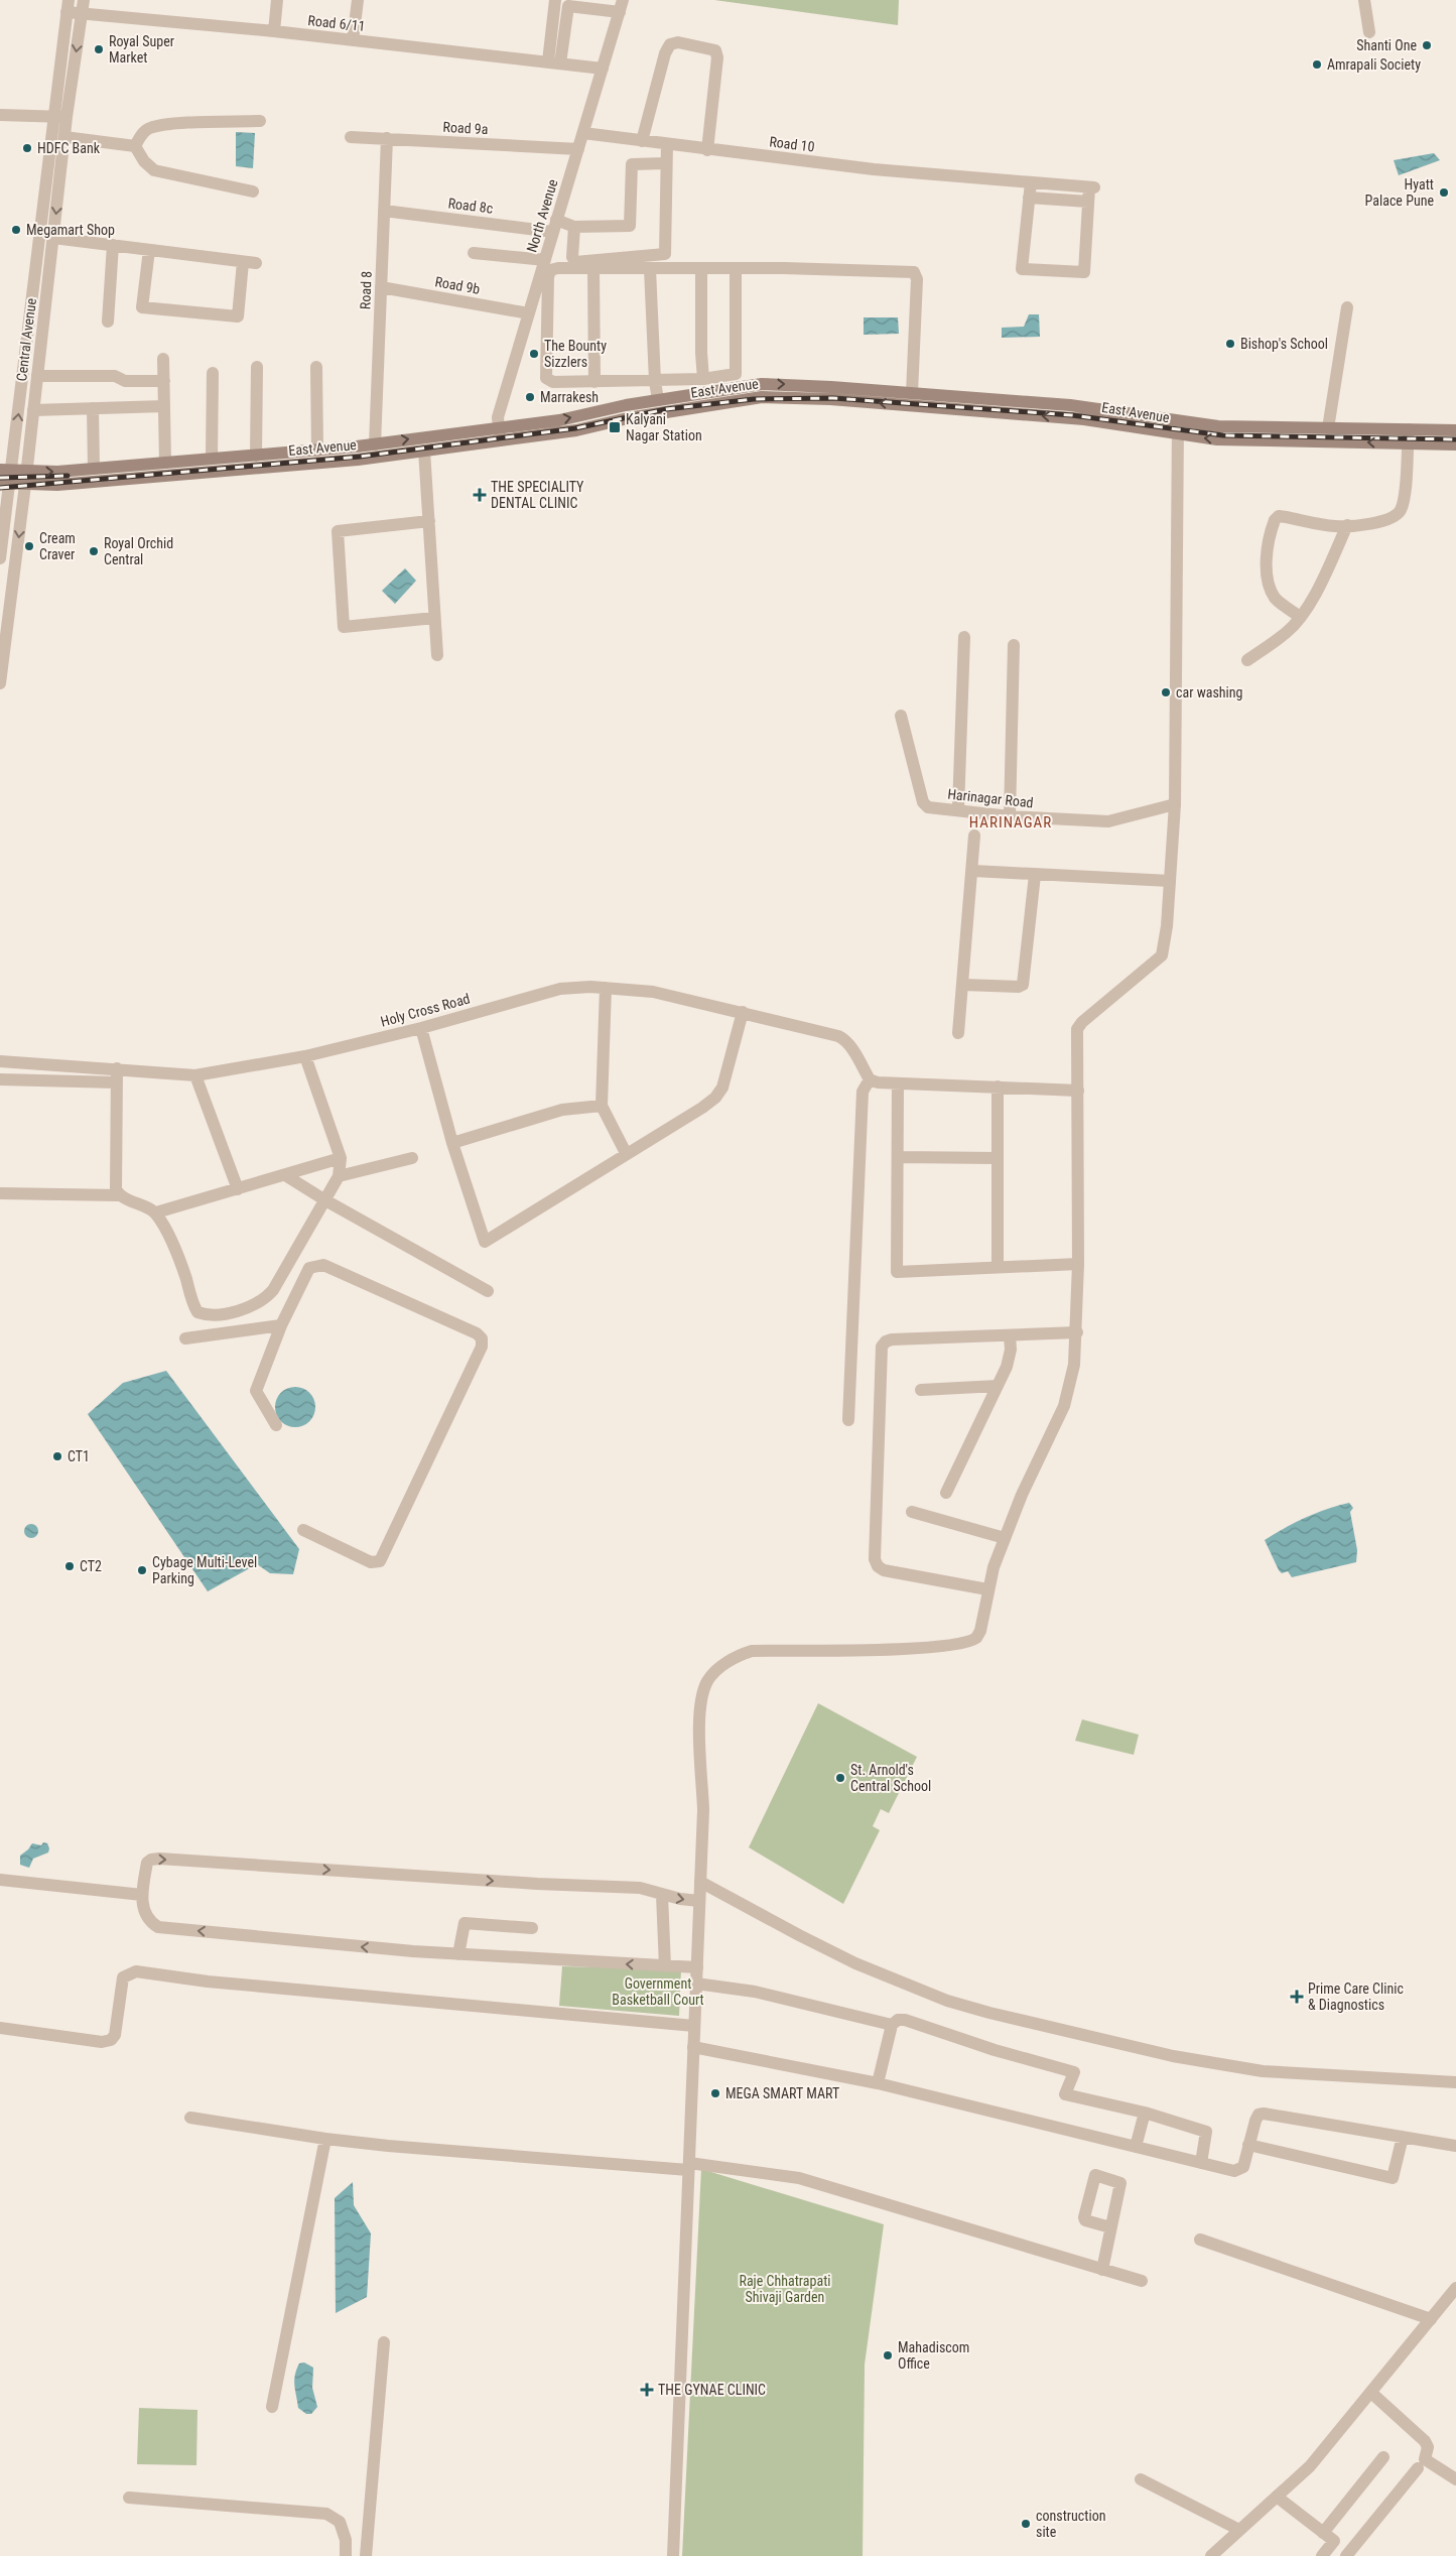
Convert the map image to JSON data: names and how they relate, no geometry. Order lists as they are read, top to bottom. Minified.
{"streets":{"main road":["East Avenue"],"street":["Road 6/11","Road 9a","Road 10","Road 8c","North Avenue","Road 9b","Road 8","Central Avenue","Harinagar Road","Holy Cross Road"]},"crossings":[["Road 6/11","North Avenue"],["Road 6/11","Central Avenue"],["Road 9a","North Avenue"],["Road 9a","Road 8"],["Road 10","North Avenue"],["Road 8c","North Avenue"],["Road 8c","Road 8"],["North Avenue","Road 9b"],["North Avenue","East Avenue"],["Road 9b","Road 8"],["Road 8","East Avenue"],["Central Avenue","East Avenue"]],"districts":["HARINAGAR"],"parks":["Government Basketball Court","Raje Chhatrapati Shivaji Garden"],"places":{"other":["Shanti One","Royal Super Market","Amrapali Society","HDFC Bank","Hyatt Palace Pune","Megamart Shop","Bishop's School","The Bounty Sizzlers","Marrakesh","Cream Craver","Royal Orchid Central","car washing","CT1","CT2","Cybage Multi-Level Parking","St. Arnold's Central School","MEGA SMART MART","Mahadiscom Office","construction site"],"transit":["Kalyani Nagar Station"],"health":["THE SPECIALITY DENTAL CLINIC","Prime Care Clinic & Diagnostics","THE GYNAE CLINIC"]}}
